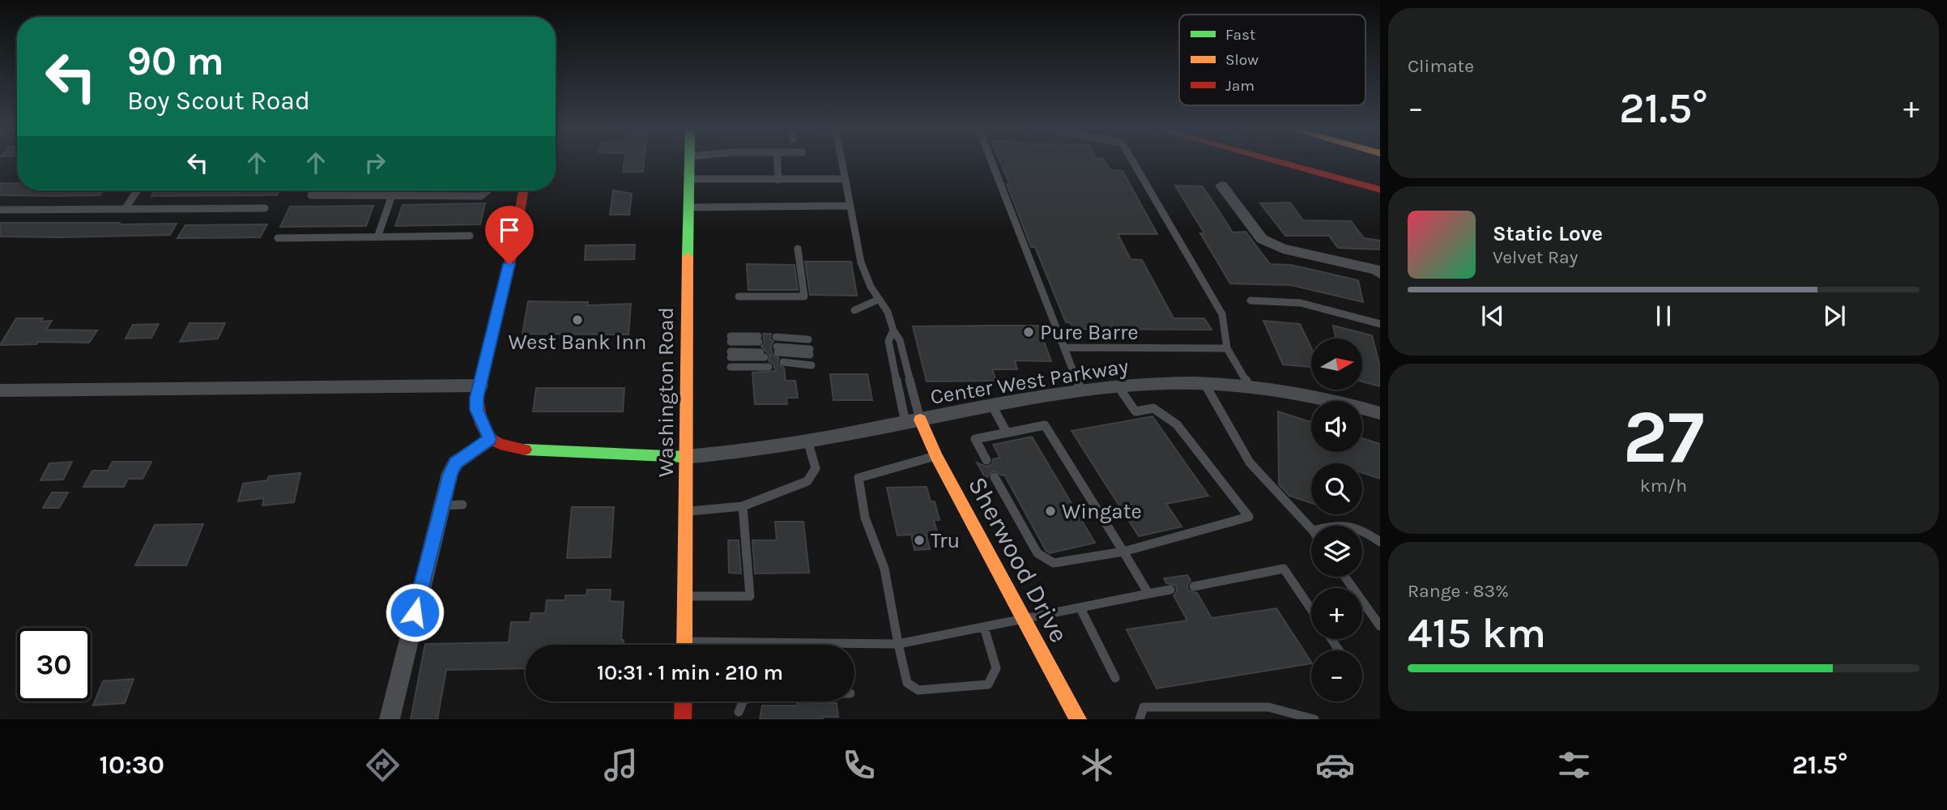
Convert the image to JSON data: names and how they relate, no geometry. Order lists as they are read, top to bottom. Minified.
{"streets":{"main road":["Washington Road","Sherwood Drive"],"street":["Center West Parkway"]},"crossings":[["Center West Parkway","Washington Road"],["Center West Parkway","Sherwood Drive"]],"places":["West Bank Inn","Pure Barre","Wingate","Tru"],"legend":["Fast","Slow","Jam"],"north":"right","page":{"tile":["Climate",["27","km/h"],["Range · 83%","415 km"]],"turn":["90 m","Boy Scout Road"],"heat":["−","21.5°","+"],"song":["Static Love","Velvet Ray"],"map_buttons":["+","−"],"limit":"30","trip":"10:31 · 1 min · 210 m","tabs":["10:30","21.5°"]}}
